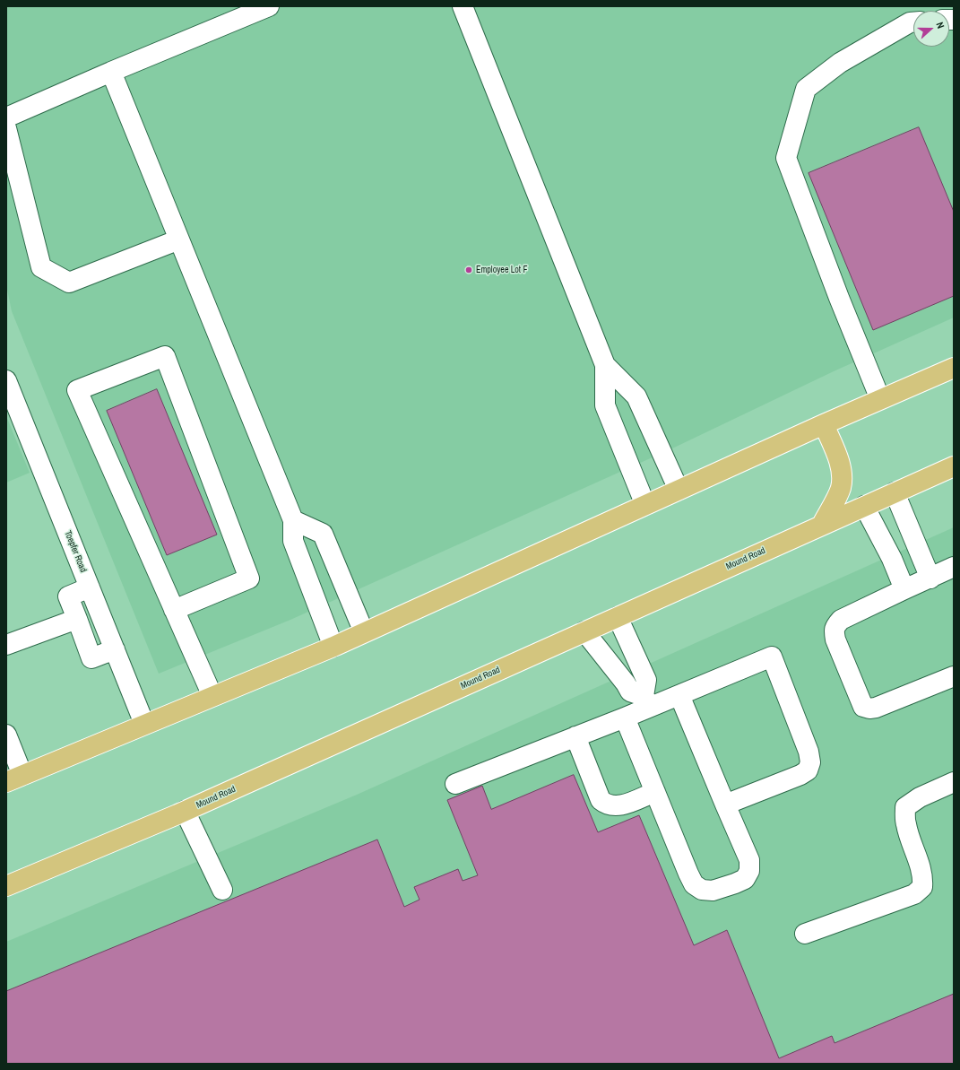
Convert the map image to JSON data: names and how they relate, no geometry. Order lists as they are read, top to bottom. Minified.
{"streets":{"main road":["Mound Road"],"street":["Toepfer Road"]},"places":["Employee Lot F"],"north":"right"}
